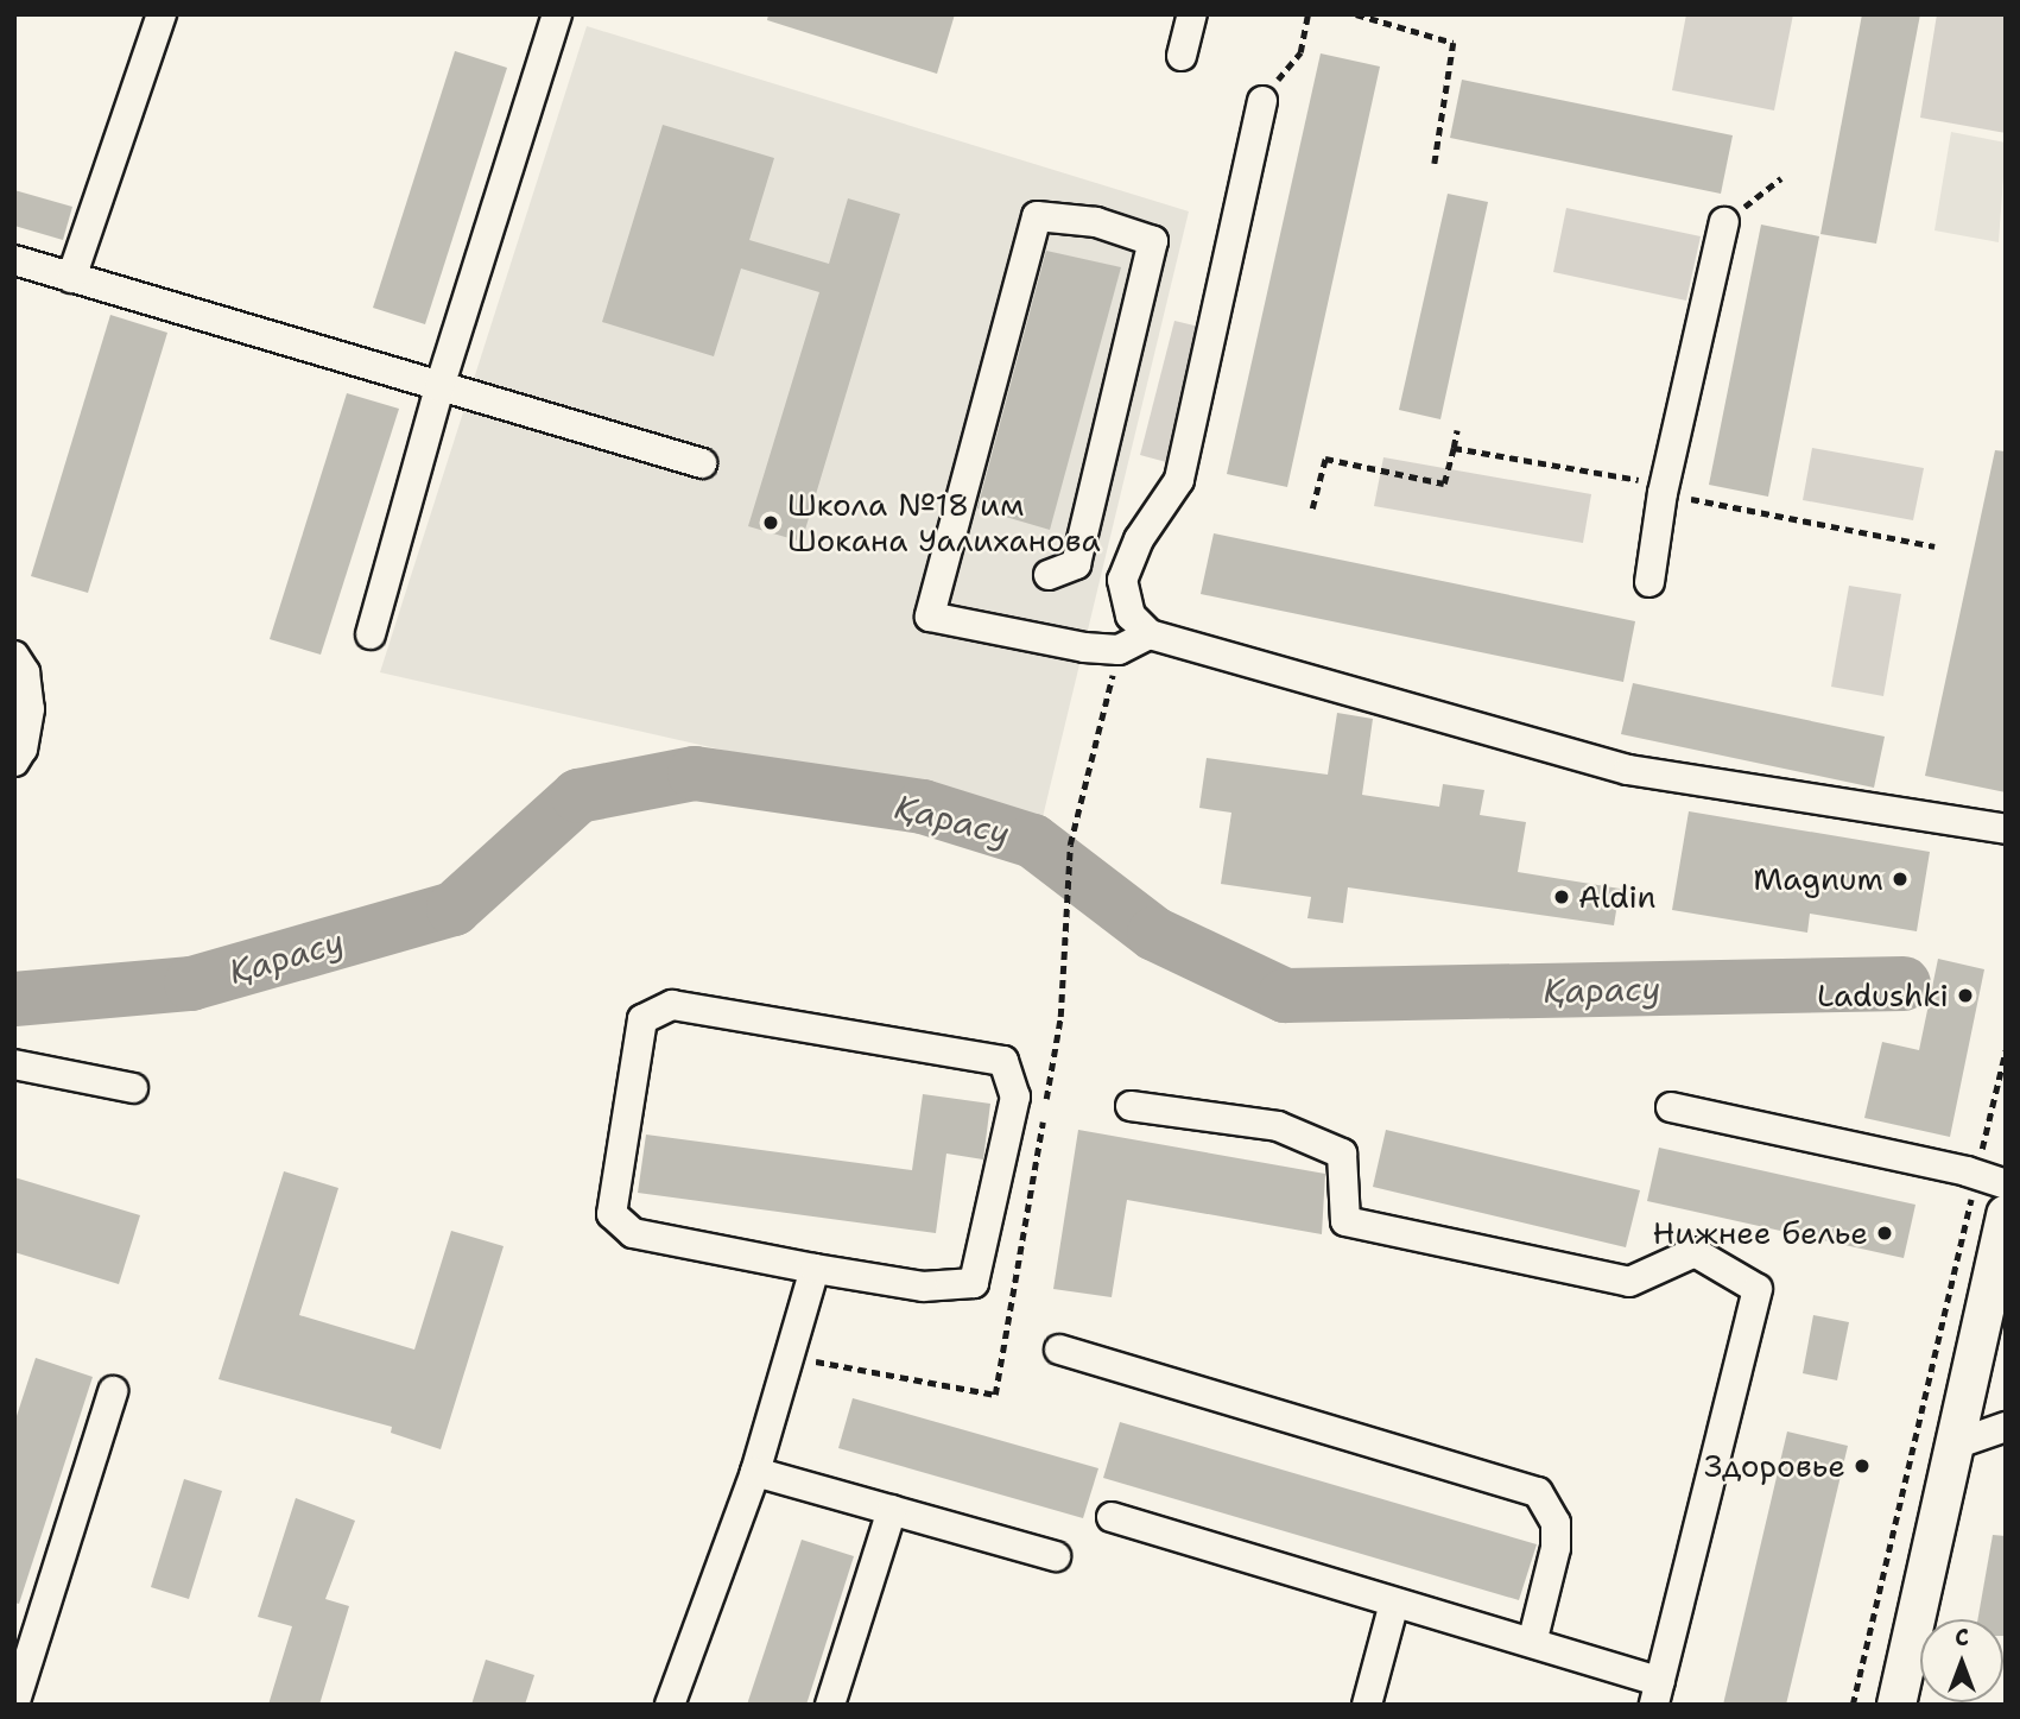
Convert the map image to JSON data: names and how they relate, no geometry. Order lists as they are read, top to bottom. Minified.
{"water":["Қарасу"],"places":["Школа №18 им Шокана Уалиханова","Magnum","Aldin","Ladushki","Нижнее белье","Здоровье"],"north":"top"}
